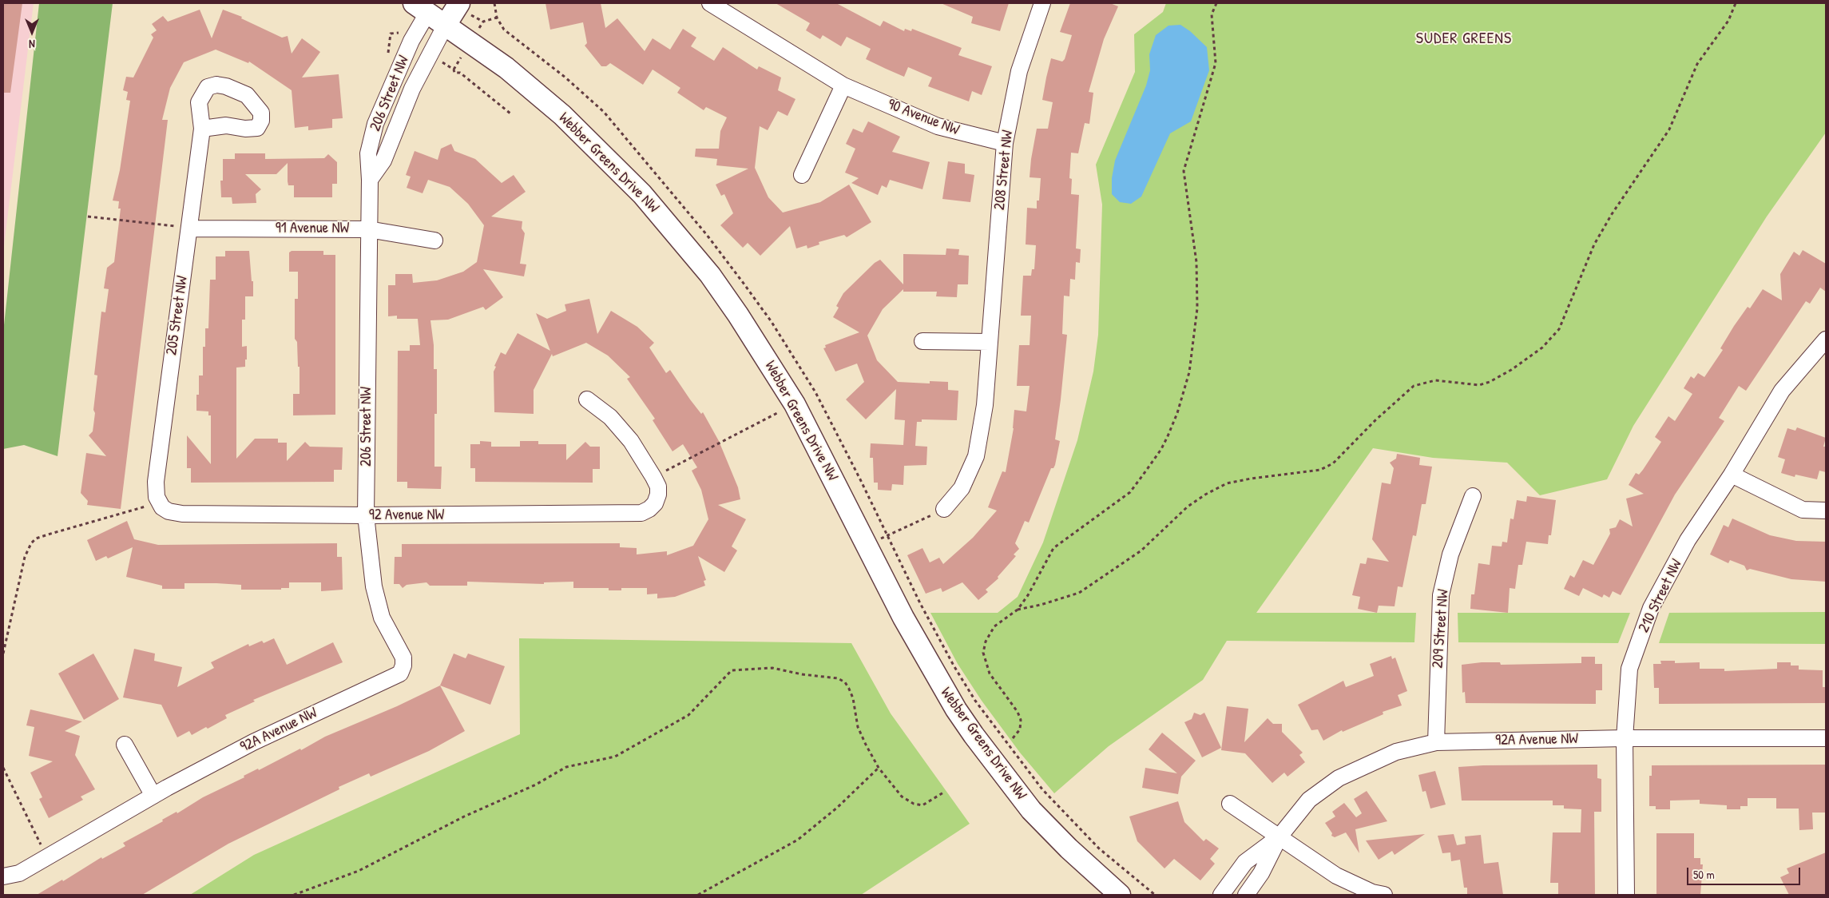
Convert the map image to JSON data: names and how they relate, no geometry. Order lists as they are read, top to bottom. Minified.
{"streets":{"main road":["Webber Greens Drive NW"],"street":["206 Street NW","90 Avenue NW","208 Street NW","91 Avenue NW","205 Street NW","92 Avenue NW","210 Street NW","209 Street NW","92A Avenue NW"]},"crossings":[["206 Street NW","Webber Greens Drive NW"],["206 Street NW","91 Avenue NW"],["206 Street NW","92 Avenue NW"],["206 Street NW","92A Avenue NW"],["90 Avenue NW","208 Street NW"],["91 Avenue NW","205 Street NW"],["205 Street NW","92 Avenue NW"],["210 Street NW","92A Avenue NW"],["209 Street NW","92A Avenue NW"]],"districts":["SUDER GREENS"],"scale_bar":"50 m","north":"bottom"}
